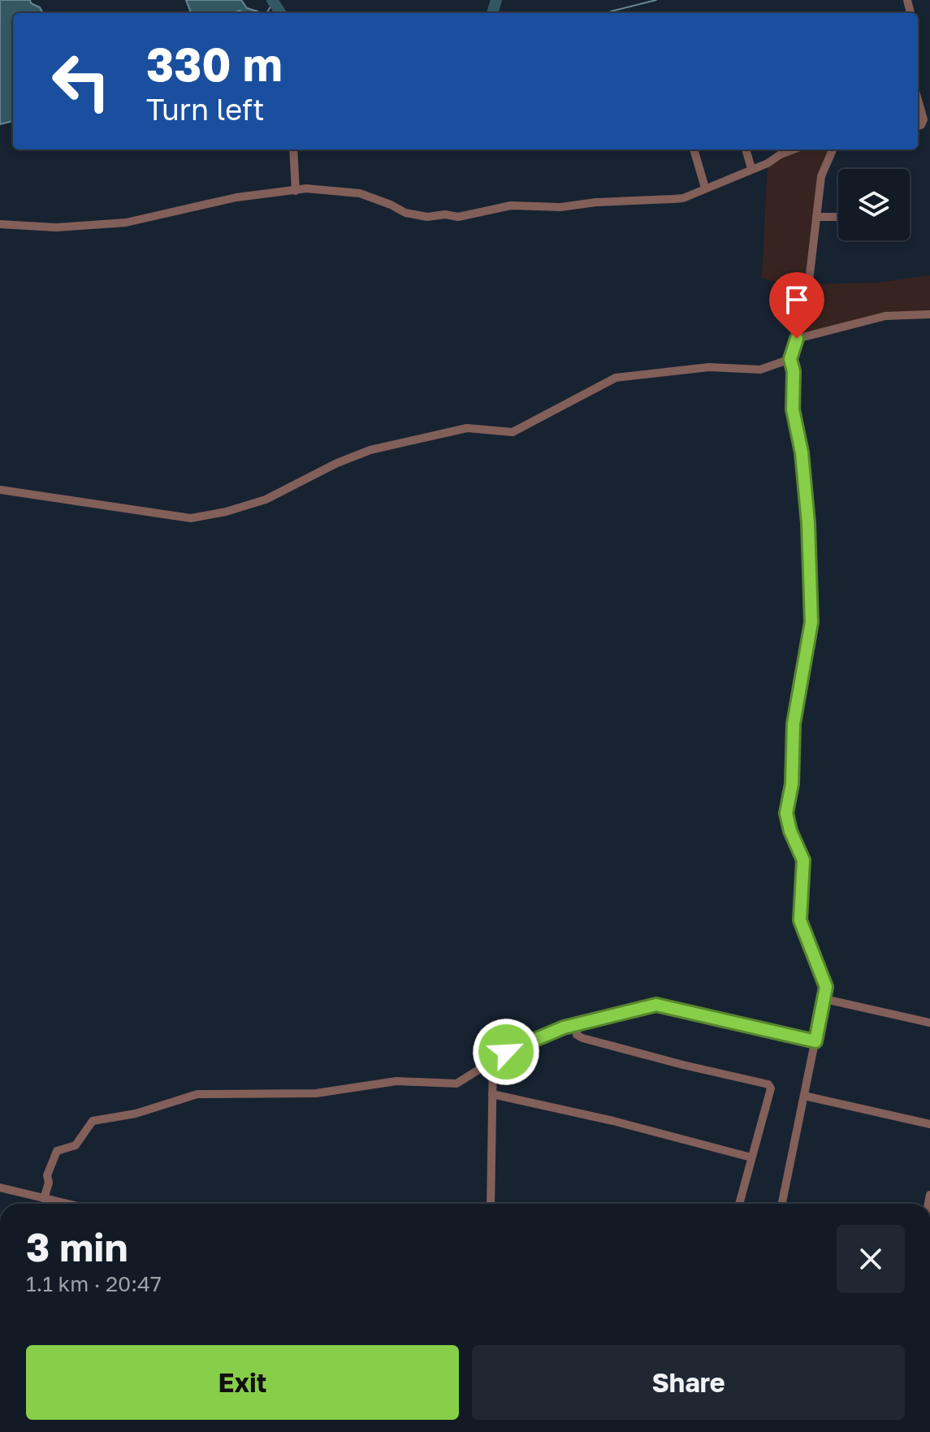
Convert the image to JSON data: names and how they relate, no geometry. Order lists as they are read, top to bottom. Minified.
{"page":{"turn":["330 m","Turn left"],"heading":["3 min","1.1 km · 20:47"],"buttons":["Exit","Share"]}}
